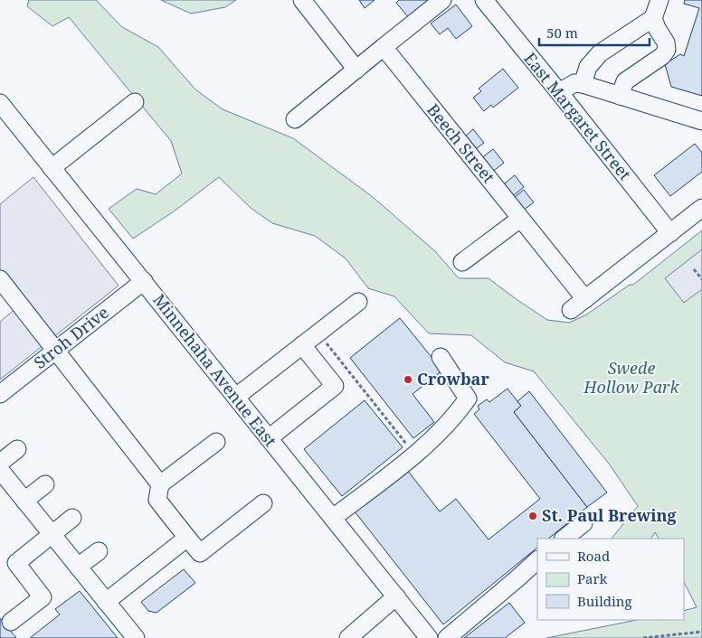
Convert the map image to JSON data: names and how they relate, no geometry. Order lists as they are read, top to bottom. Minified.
{"streets":{"street":["East Margaret Street","Beech Street","Stroh Drive","Minnehaha Avenue East"]},"crossings":[["Stroh Drive","Minnehaha Avenue East"]],"parks":["Swede Hollow Park"],"places":["Crowbar","St. Paul Brewing"],"legend":["Road","Park","Building"],"scale_bar":"50 m"}
